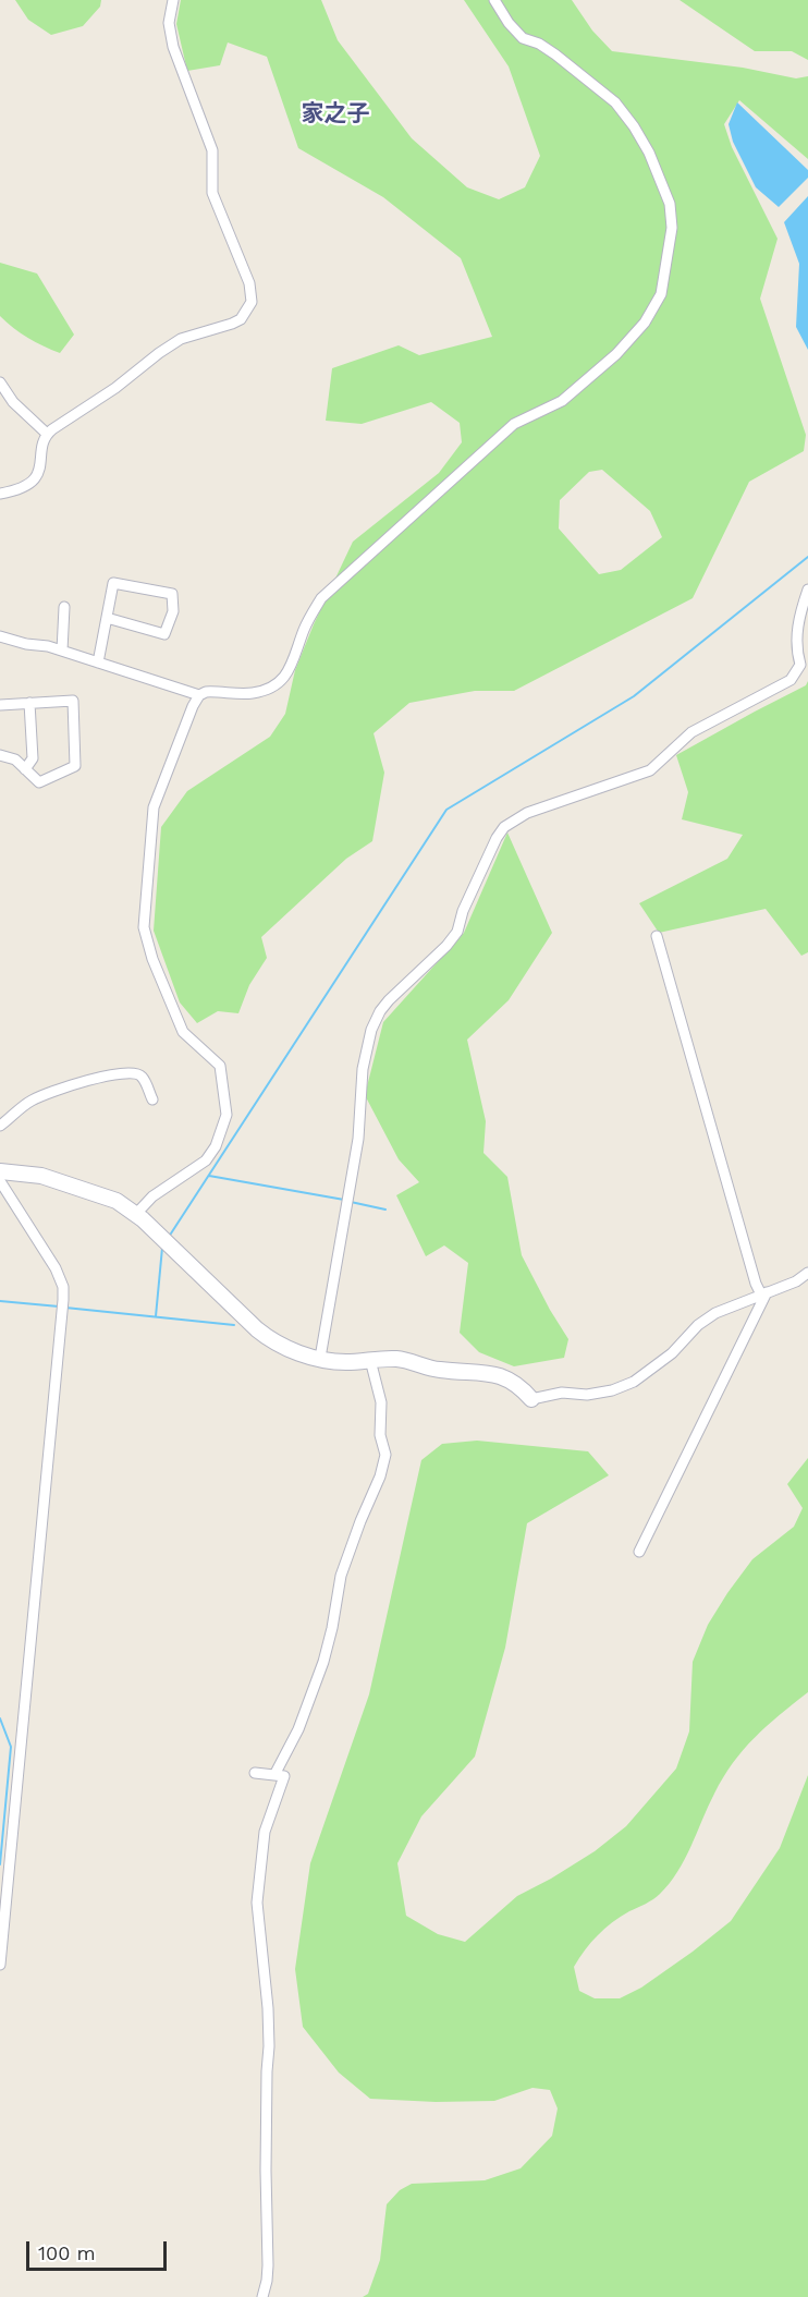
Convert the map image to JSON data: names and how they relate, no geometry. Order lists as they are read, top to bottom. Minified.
{"districts":["家之子"],"scale_bar":"100 m"}
